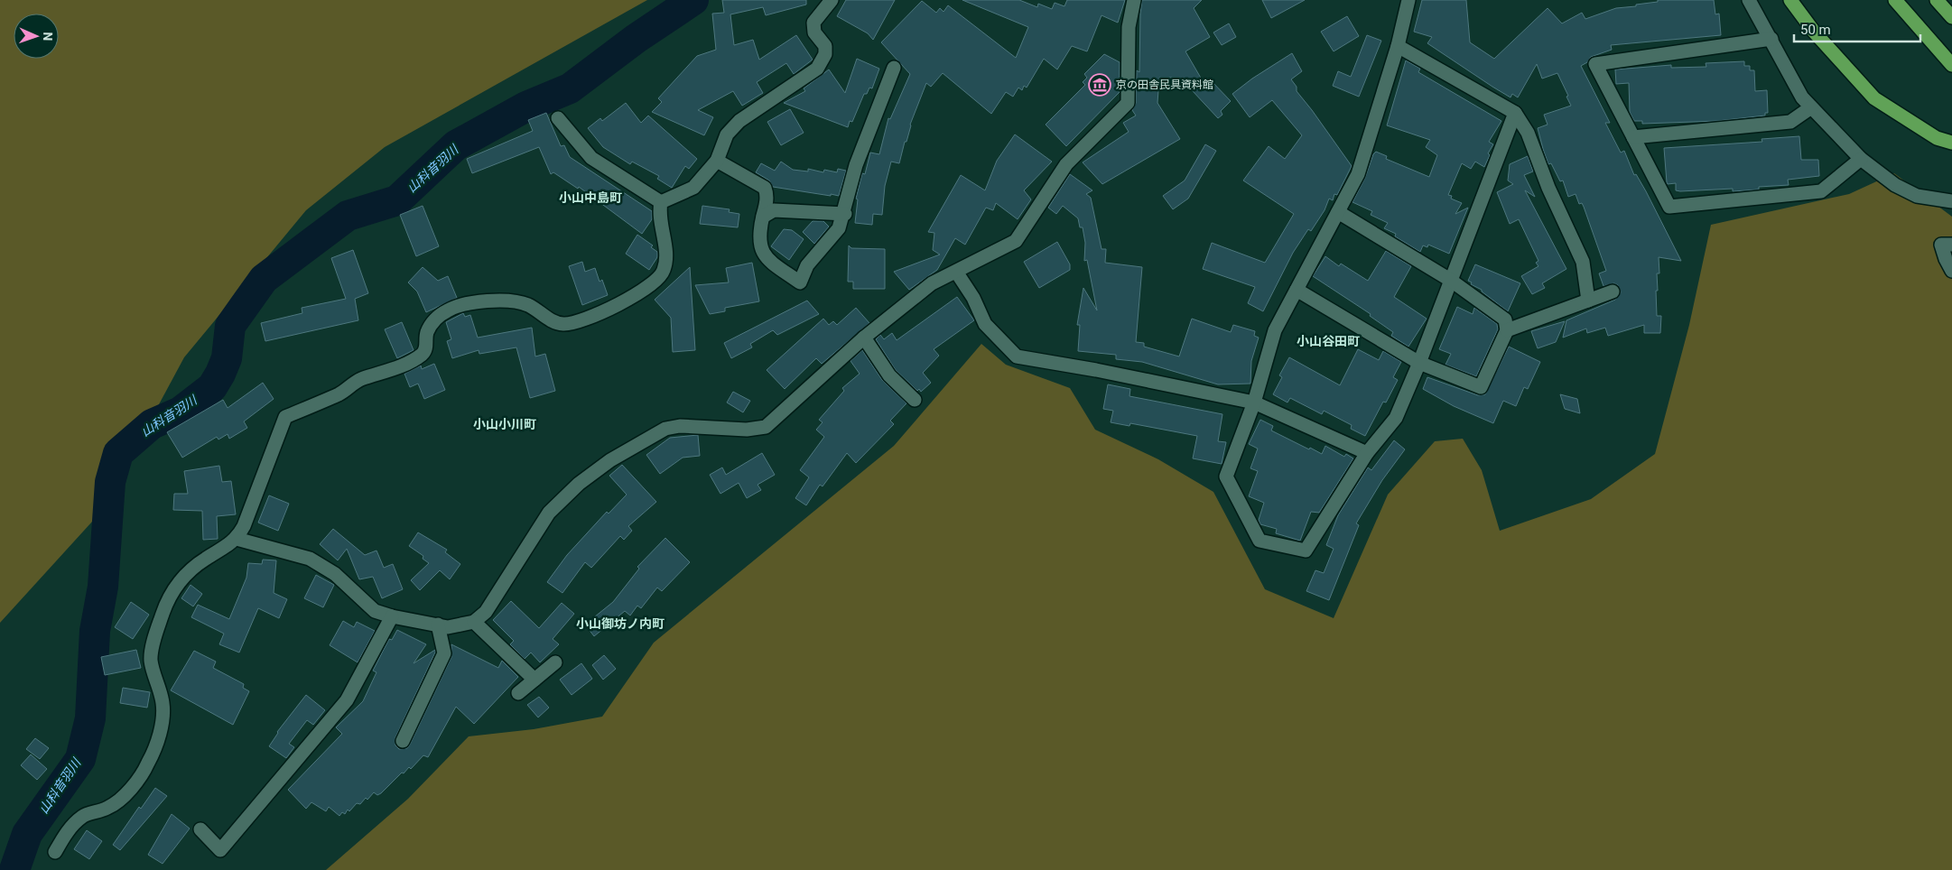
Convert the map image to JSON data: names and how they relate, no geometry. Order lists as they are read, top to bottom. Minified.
{"districts":["小山中島町","小山谷田町","小山小川町","小山御坊ノ内町"],"water":["山科音羽川"],"places":{"museum":["京の田舎民具資料館"]},"scale_bar":"50 m","north":"right"}
